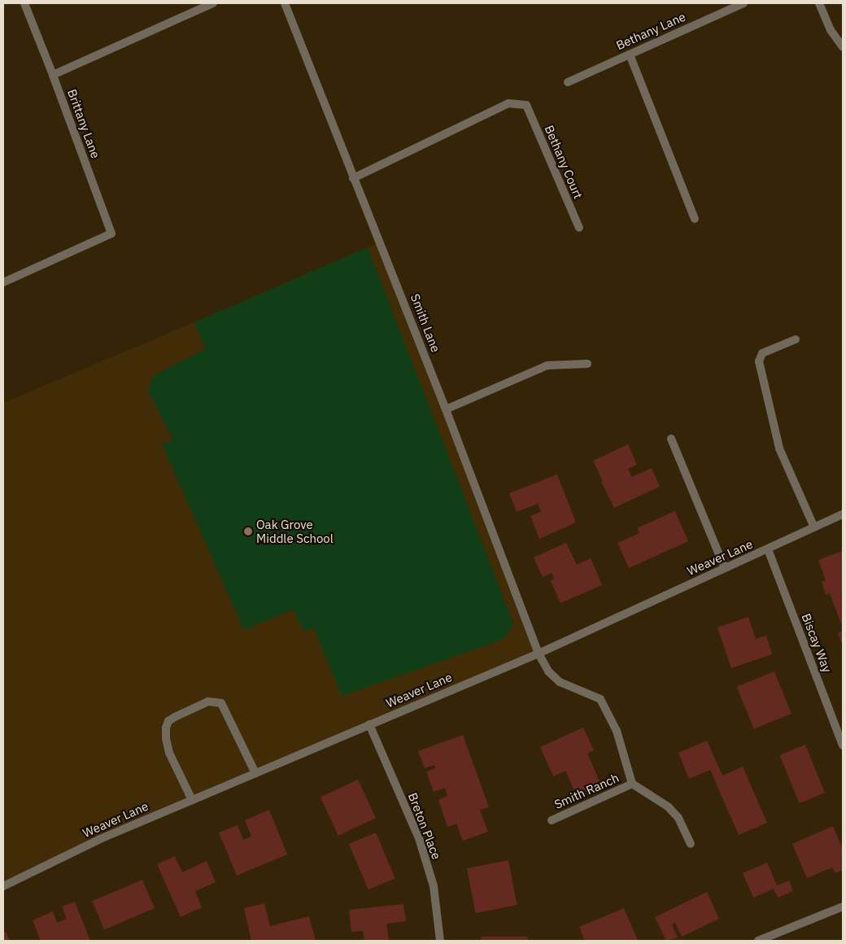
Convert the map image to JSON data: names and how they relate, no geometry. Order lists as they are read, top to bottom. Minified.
{"streets":{"street":["Bethany Lane","Brittany Lane","Bethany Court","Smith Lane","Weaver Lane","Biscay Way","Smith Ranch","Breton Place"]},"crossings":[["Bethany Court","Smith Lane"],["Smith Lane","Weaver Lane"],["Smith Lane","Smith Ranch"],["Weaver Lane","Biscay Way"],["Weaver Lane","Smith Ranch"],["Weaver Lane","Breton Place"]],"places":["Oak Grove Middle School"]}
